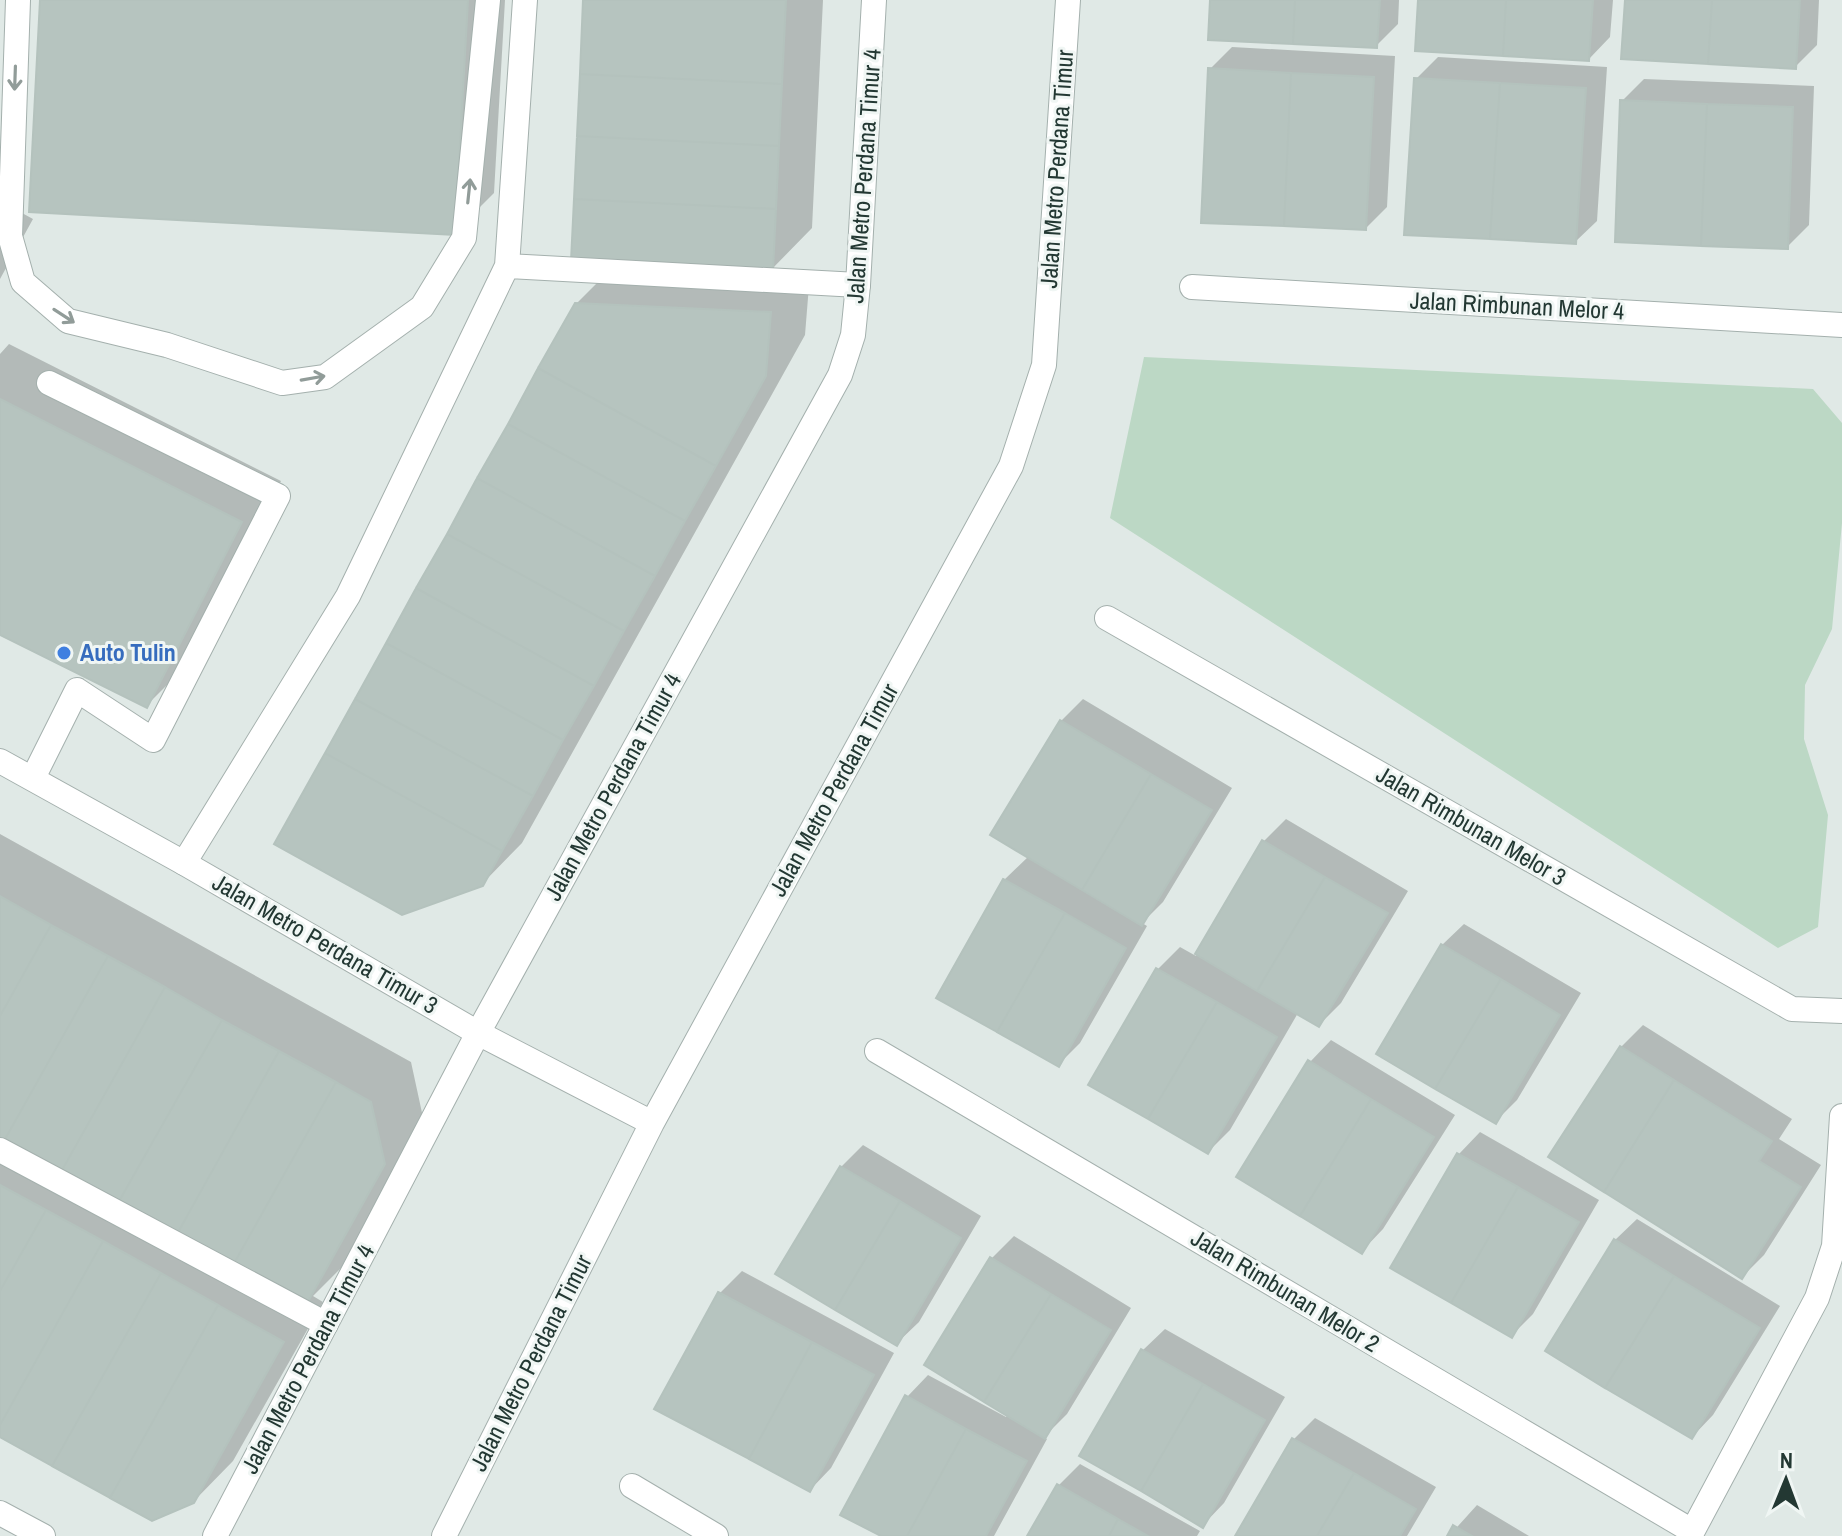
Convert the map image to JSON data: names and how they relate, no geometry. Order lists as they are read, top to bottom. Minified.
{"streets":{"street":["Jalan Metro Perdana Timur","Jalan Metro Perdana Timur 4","Jalan Rimbunan Melor 4","Jalan Rimbunan Melor 3","Jalan Metro Perdana Timur 3","Jalan Rimbunan Melor 2"]},"crossings":[["Jalan Metro Perdana Timur","Jalan Metro Perdana Timur 3"],["Jalan Metro Perdana Timur 4","Jalan Metro Perdana Timur 3"]],"places":["Auto Tulin"],"north":"top"}
